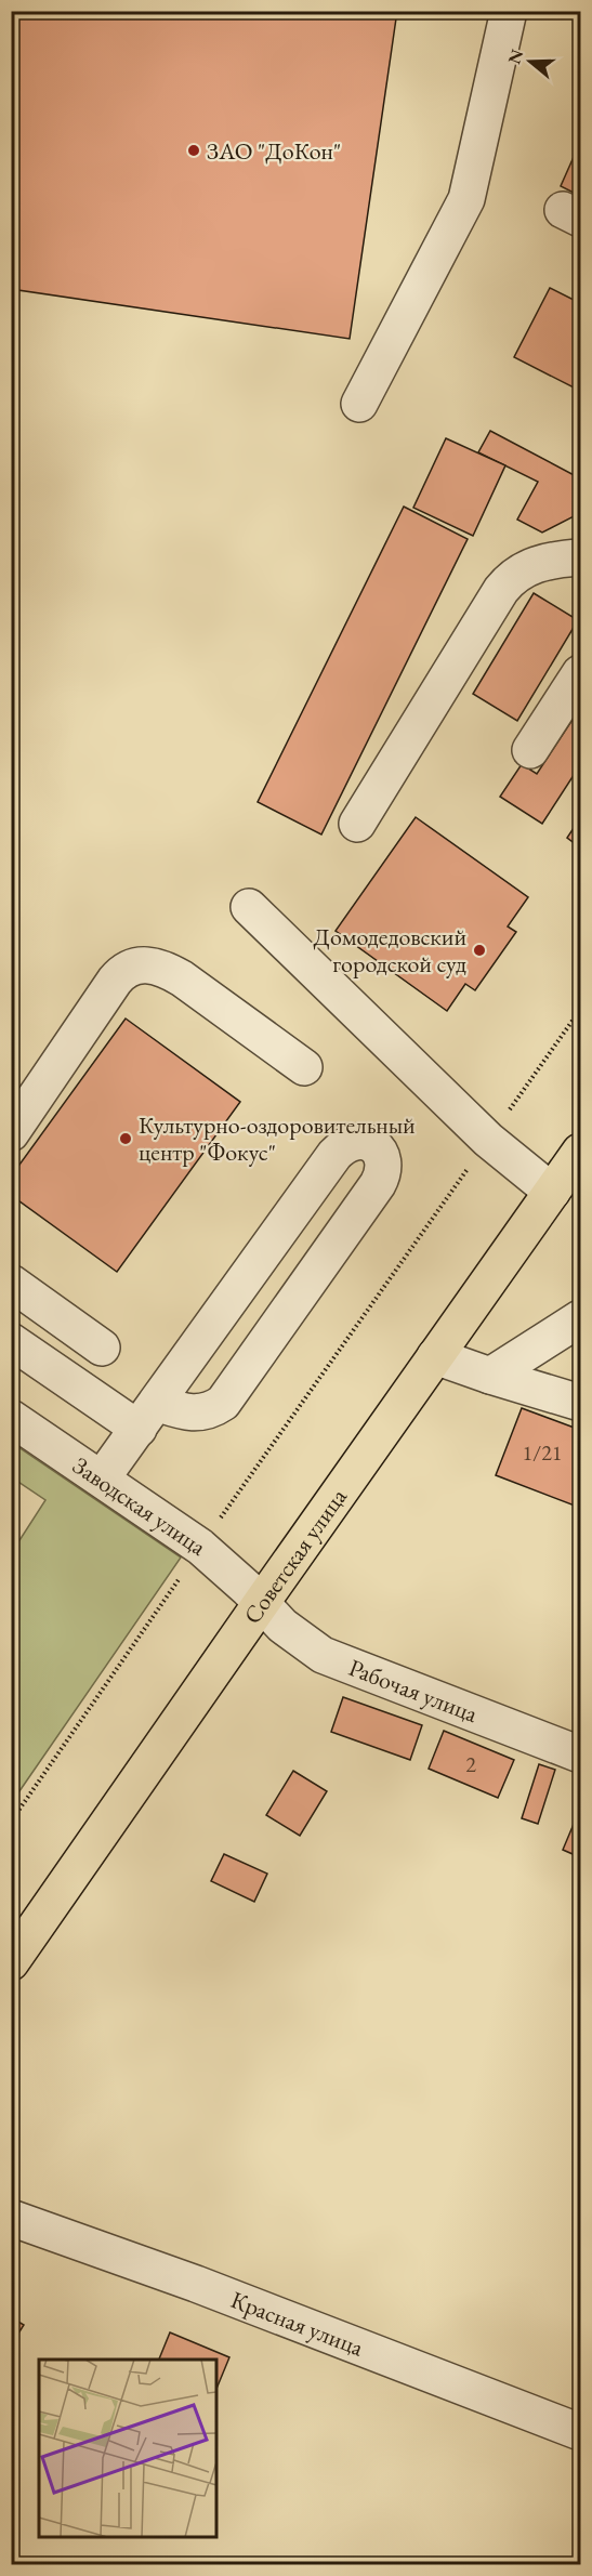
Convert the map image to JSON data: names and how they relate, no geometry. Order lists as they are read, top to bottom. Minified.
{"streets":{"main road":["Советская улица"],"street":["Заводская улица","Рабочая улица","Красная улица"]},"crossings":[["Заводская улица","Советская улица"],["Заводская улица","Рабочая улица"],["Советская улица","Рабочая улица"]],"places":["ЗАО \"ДоКон\"","Домодедовский городской суд","Культурно-оздоровительный центр \"Фокус\""],"house_numbers":["1/21","2"],"north":"left"}
